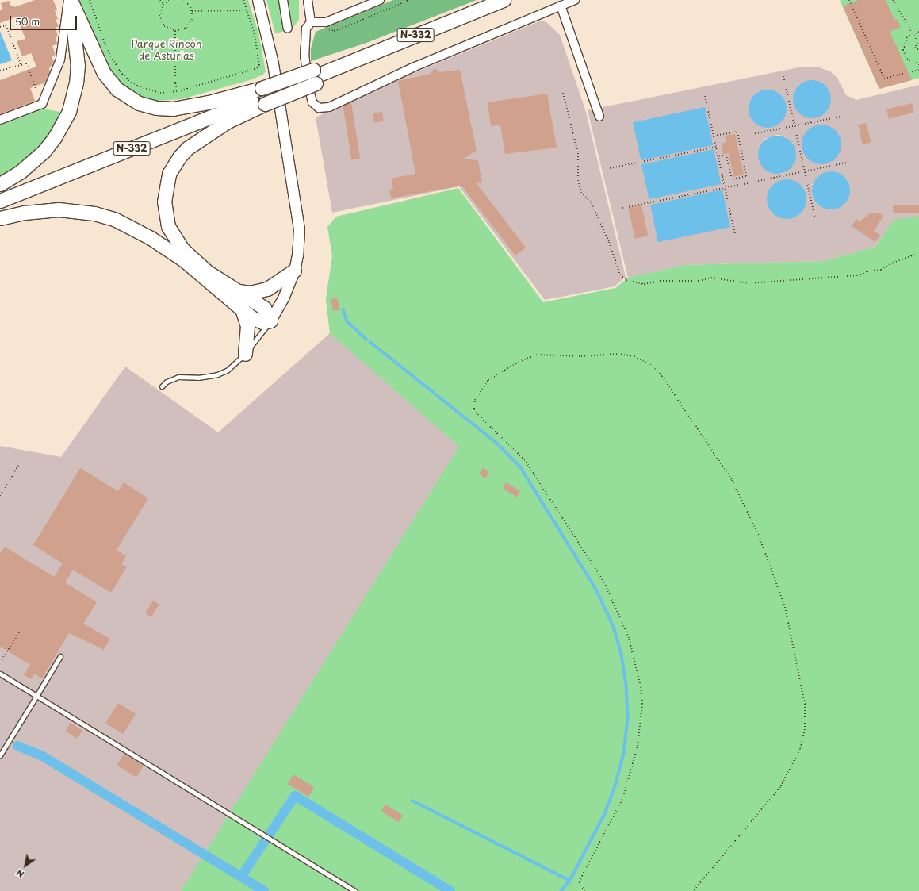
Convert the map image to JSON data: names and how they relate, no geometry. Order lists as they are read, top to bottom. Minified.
{"streets":{"highway":["N-332"]},"parks":["Parque Rincón de Asturias"],"scale_bar":"50 m","north":"bottom left"}
